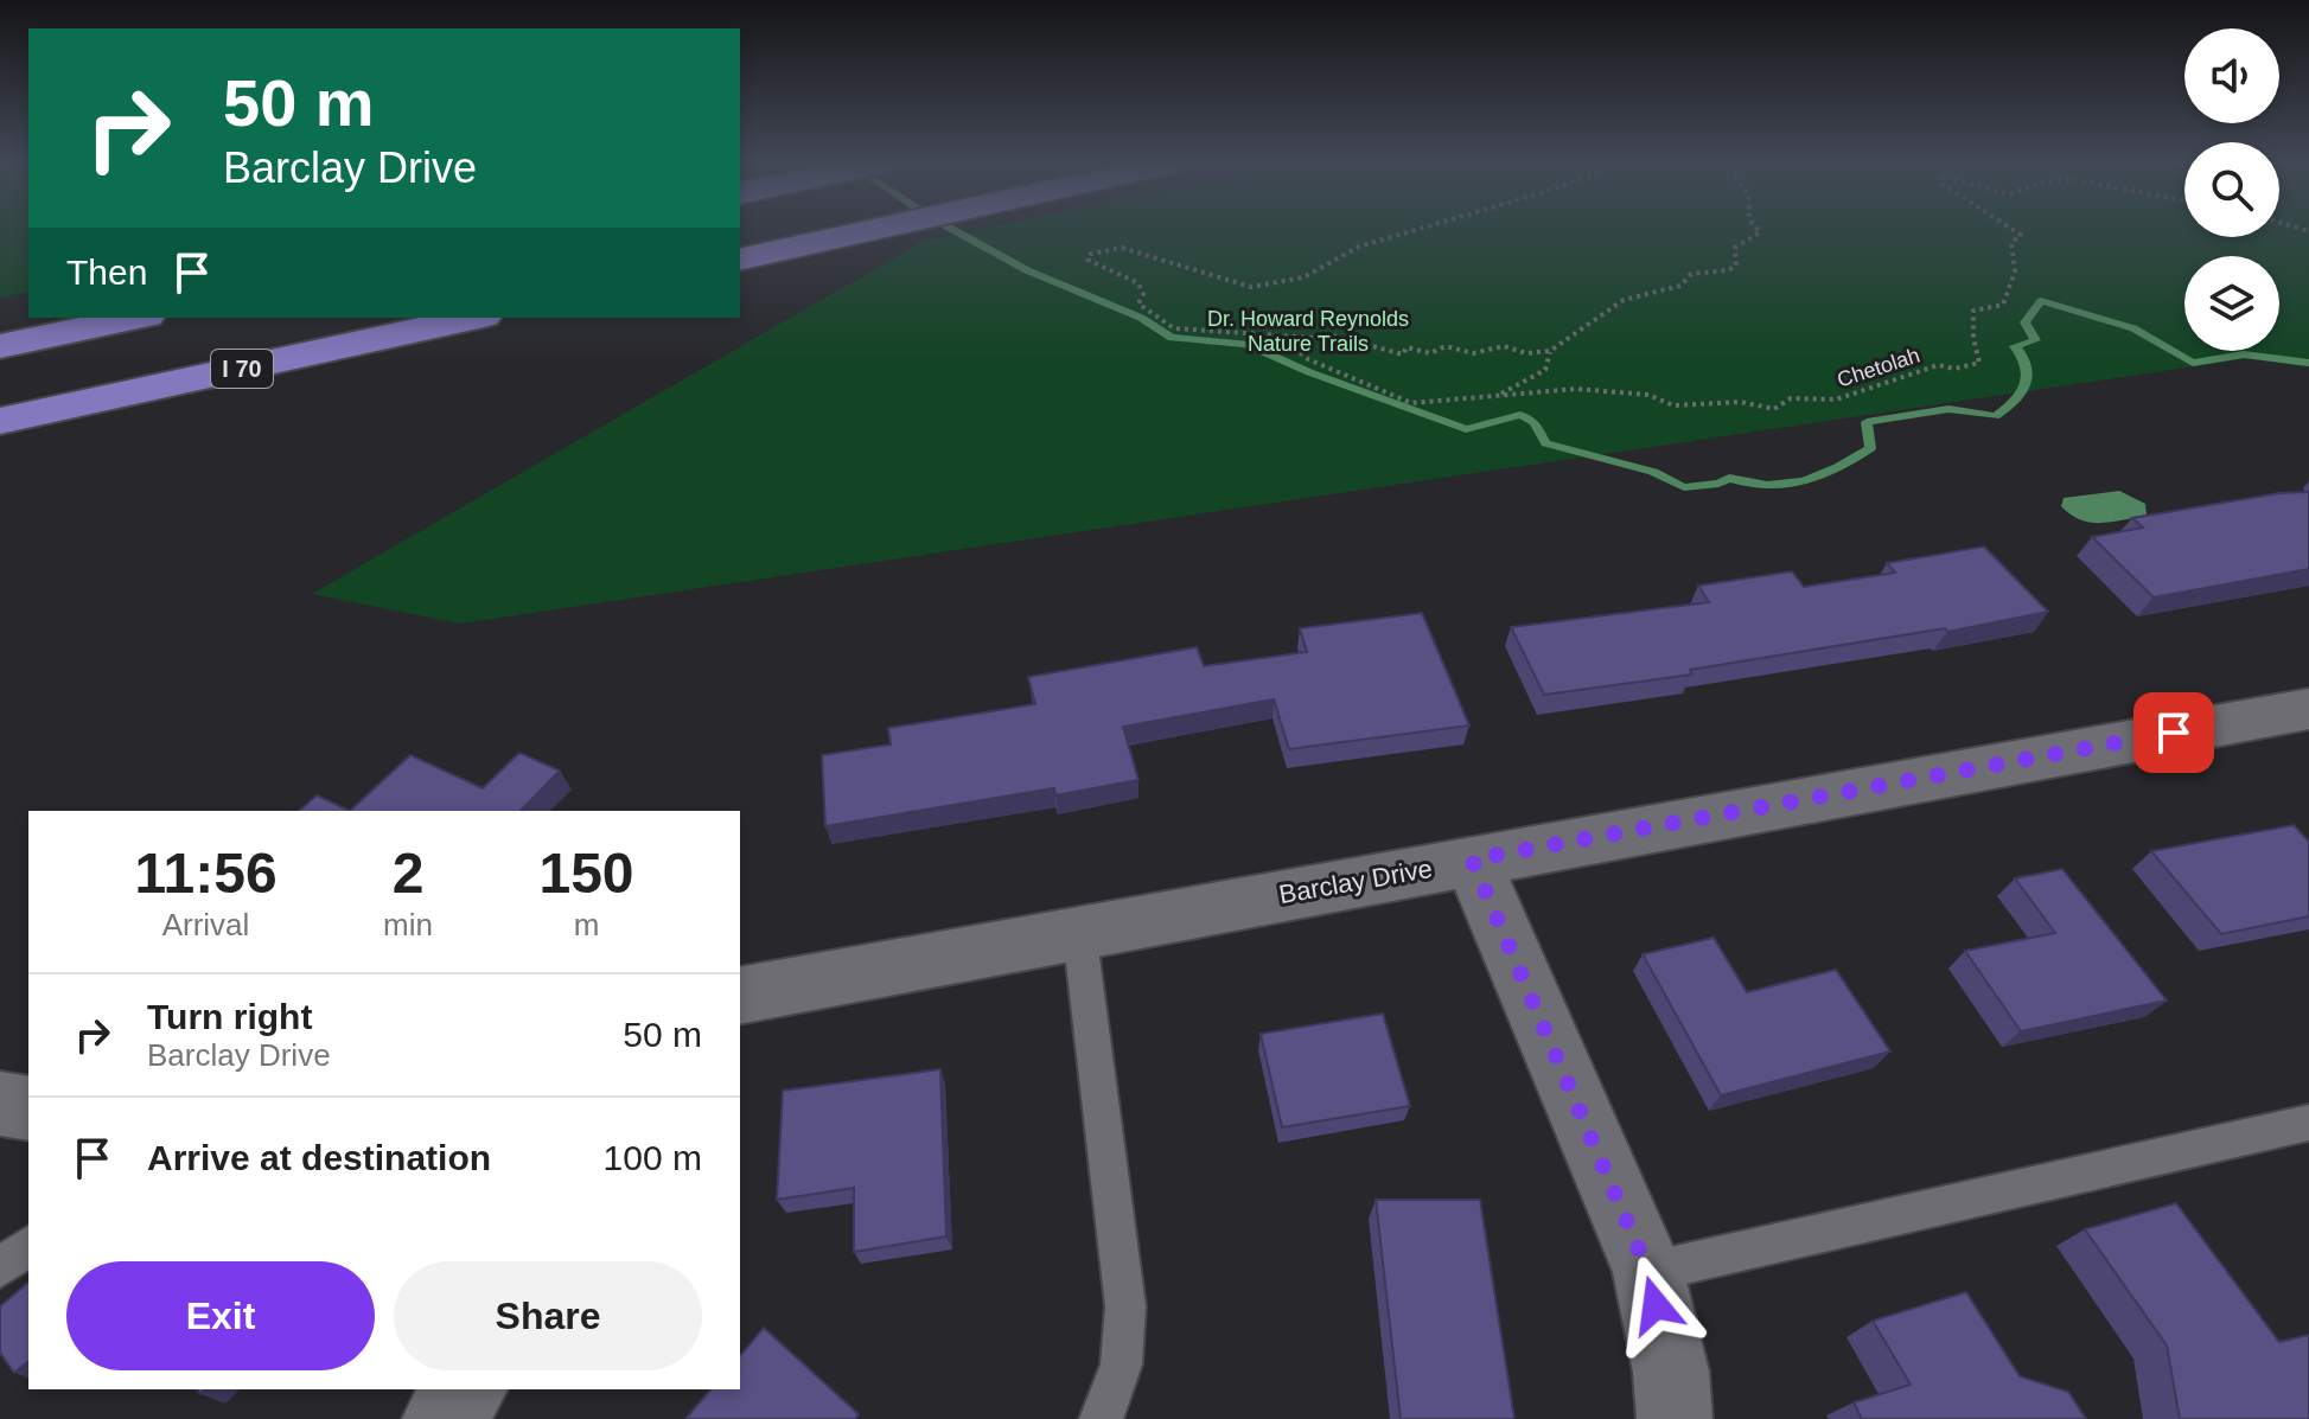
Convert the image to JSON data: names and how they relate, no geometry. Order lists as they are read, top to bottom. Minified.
{"streets":{"highway":["I 70"],"street":["Barclay Drive"],"path":["Chetolah"]},"parks":["Dr. Howard Reynolds Nature Trails"],"page":{"turn":["50 m","Barclay Drive"],"then":"Then","eta":["11:56","Arrival","2","min","150","m"],"list":[{"name":"Turn right","note":"Barclay Drive","value":"50 m"},{"name":"Arrive at destination","value":"100 m"}],"buttons":["Exit","Share"]}}
